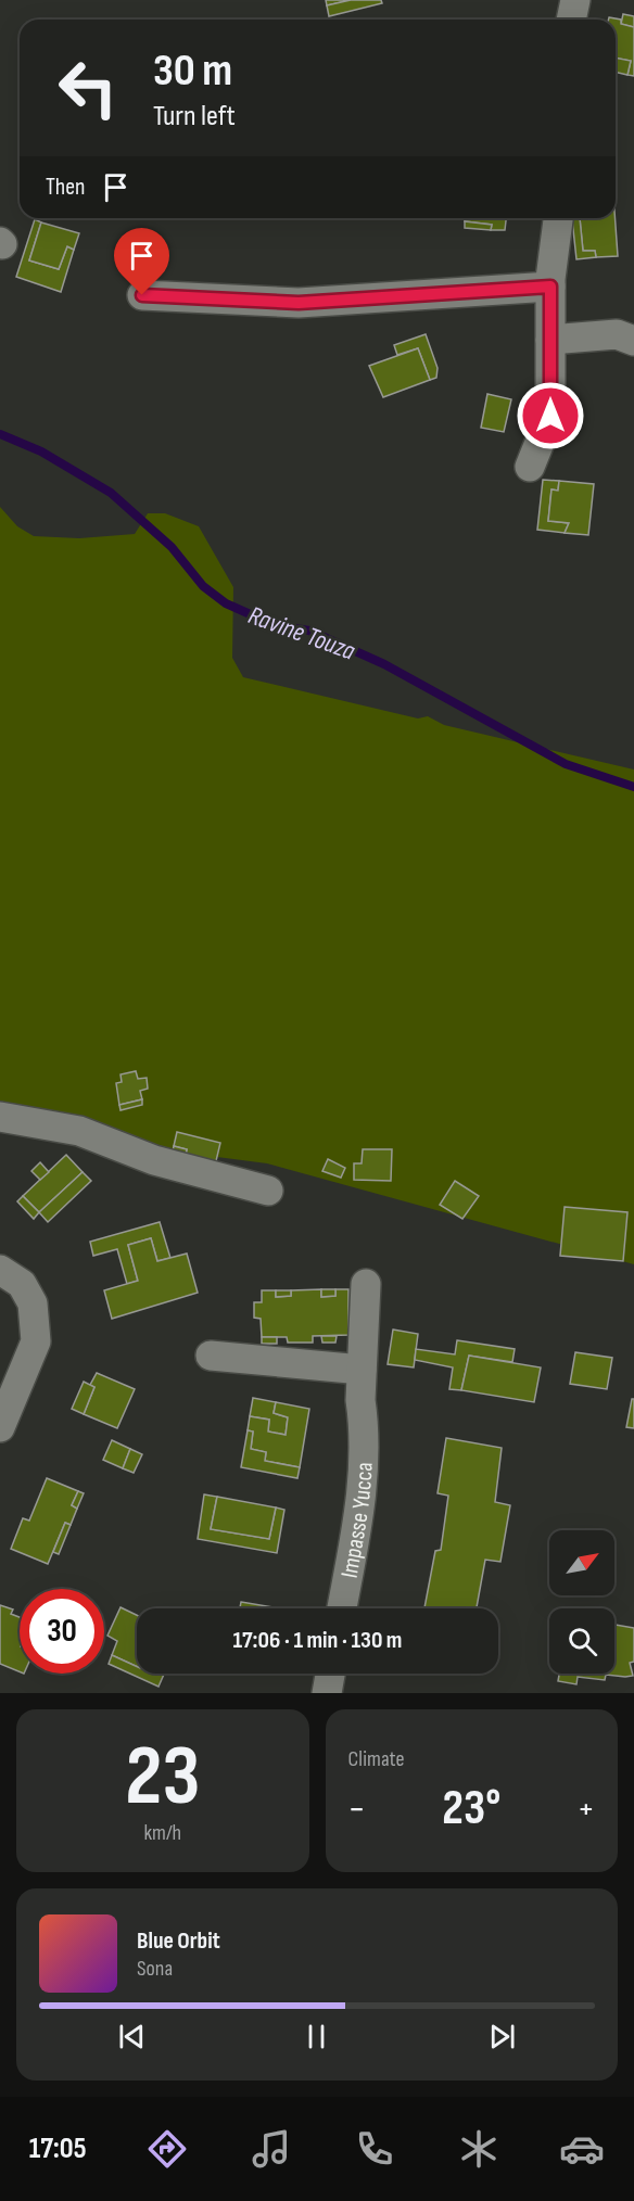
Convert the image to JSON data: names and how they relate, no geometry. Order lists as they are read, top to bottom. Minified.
{"streets":{"street":["Impasse Yucca"]},"water":["Ravine Touza"],"north":"top right","page":{"turn":["30 m","Turn left"],"then":"Then","limit":"30","trip":"17:06 · 1 min · 130 m","tile":[["23","km/h"],"Climate"],"heat":["−","23°","+"],"song":["Blue Orbit","Sona"],"tabs":"17:05"}}
